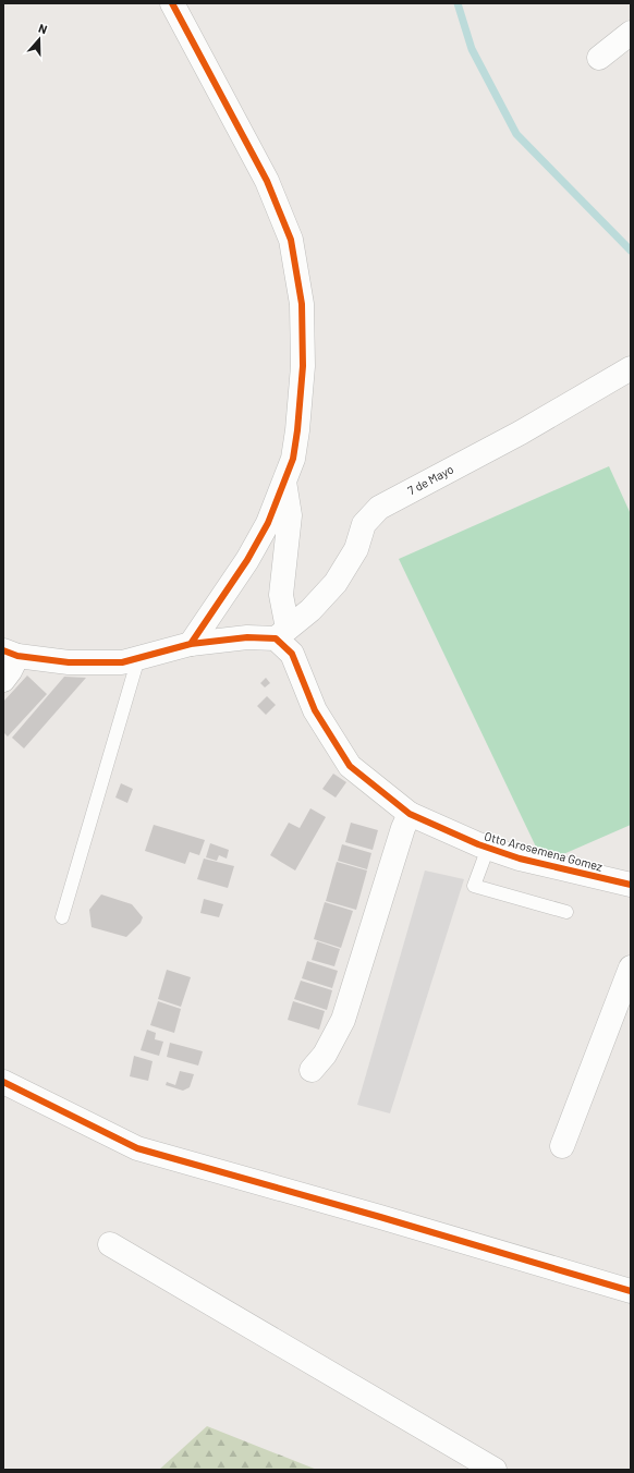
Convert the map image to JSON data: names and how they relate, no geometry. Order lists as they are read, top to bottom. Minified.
{"streets":{"street":["7 de Mayo","Otto Arosemena Gomez"]},"crossings":[["7 de Mayo","Otto Arosemena Gomez"]],"north":"top"}
